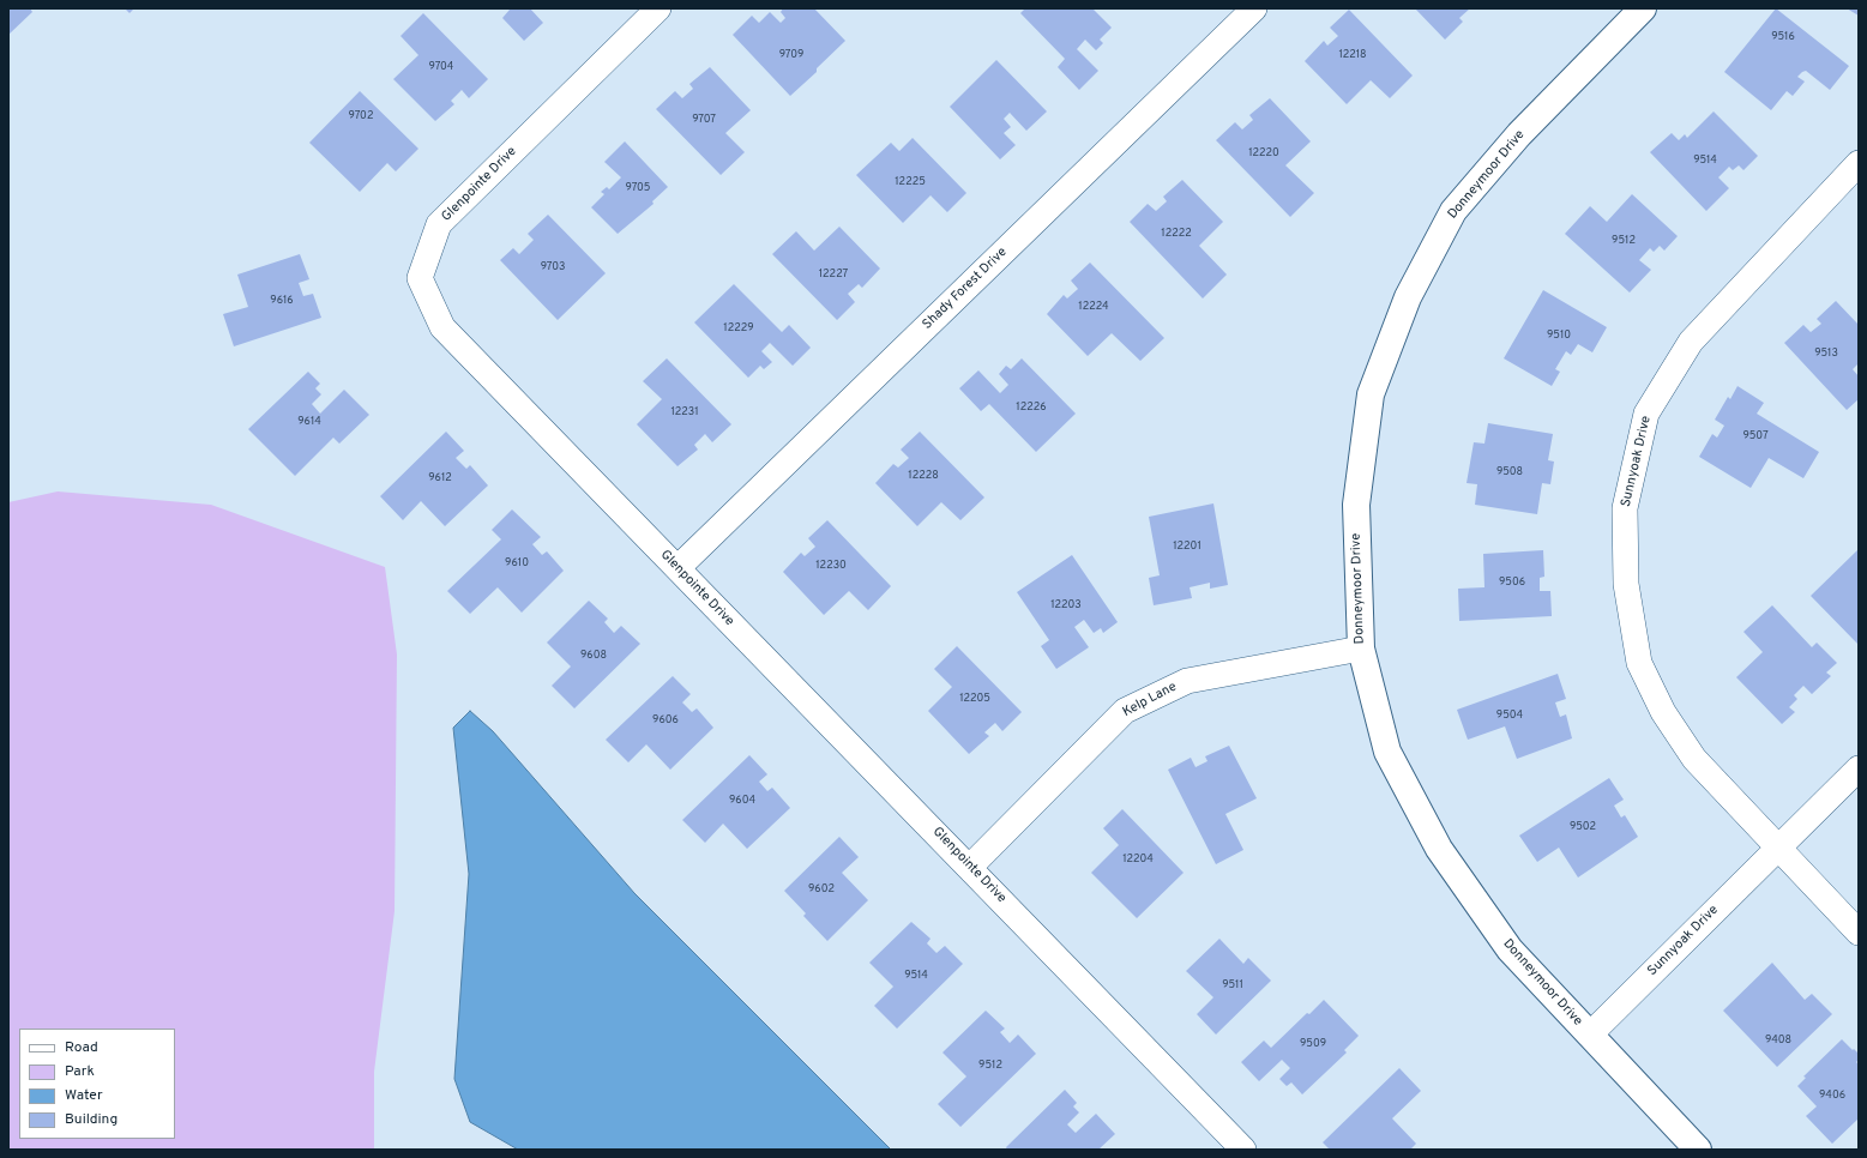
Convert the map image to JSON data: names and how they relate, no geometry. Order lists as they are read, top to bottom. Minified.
{"streets":{"street":["Donneymoor Drive","Glenpointe Drive","Shady Forest Drive","Sunnyoak Drive","Kelp Lane"]},"crossings":[["Donneymoor Drive","Sunnyoak Drive"],["Donneymoor Drive","Kelp Lane"],["Glenpointe Drive","Shady Forest Drive"],["Glenpointe Drive","Kelp Lane"]],"house_numbers":["9516","9709","12218","9704","9702","9707","12220","9514","12225","9705","12222","9512","9703","12227","9616","12224","12229","9510","9513","12226","12231","9614","9507","9508","12228","9612","12201","9610","12230","9506","12203","9608","12205","9504","9606","9604","9502","12204","9602","9514","9511","9408","9509","9512","9406"],"legend":["Road","Park","Water","Building"]}
